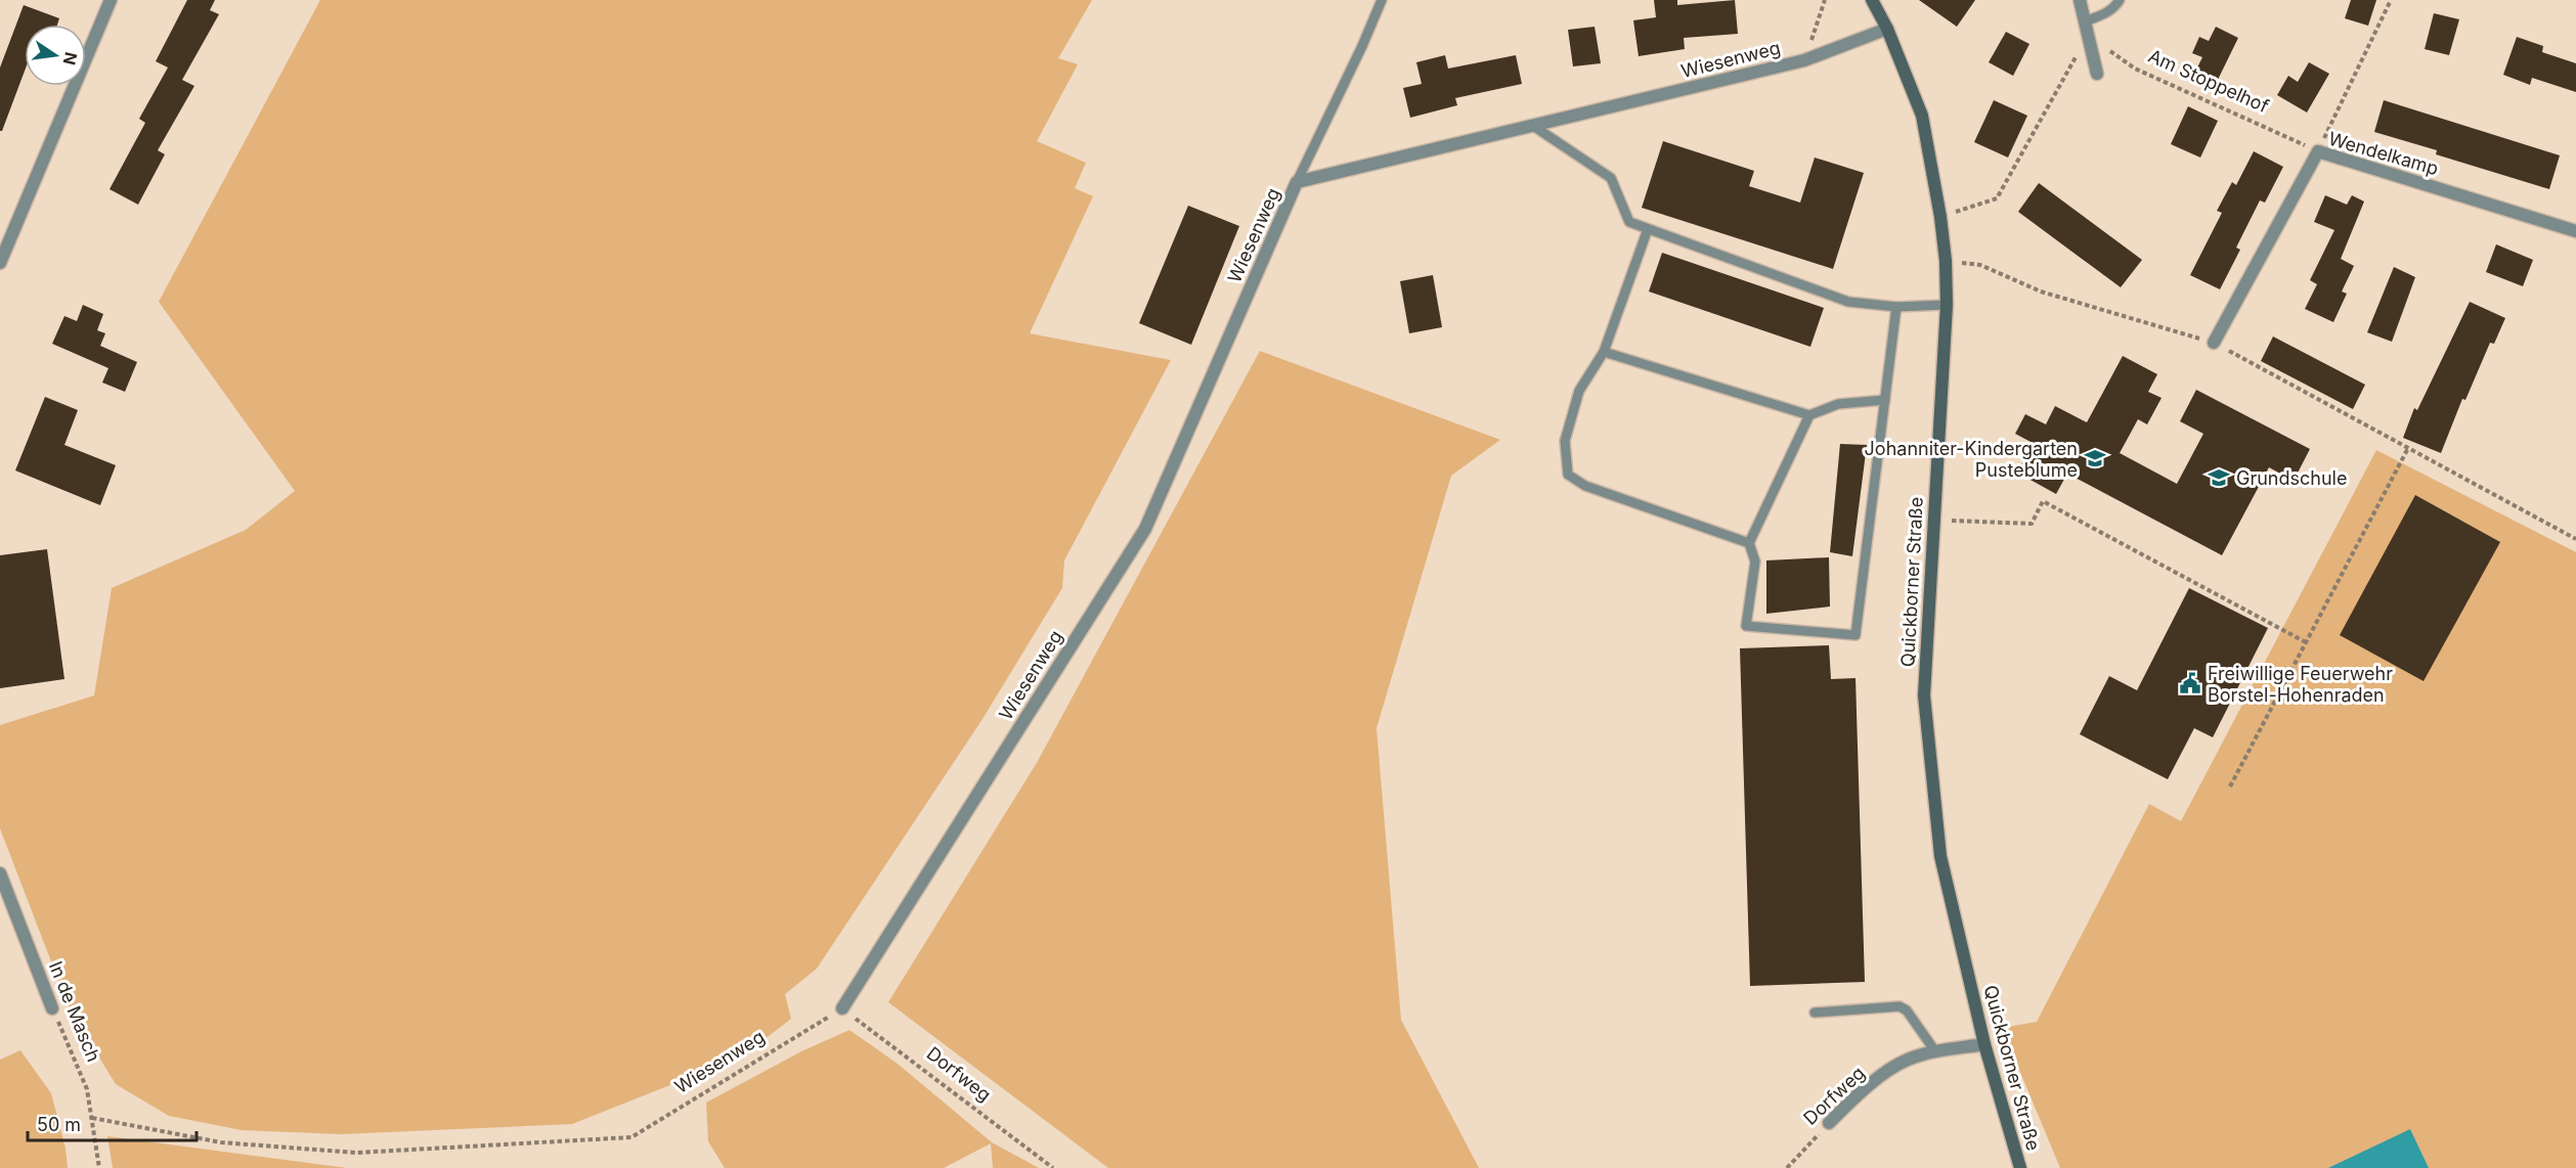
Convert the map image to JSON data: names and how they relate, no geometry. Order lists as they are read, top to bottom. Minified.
{"streets":{"main road":["Quickborner Straße"],"street":["Wiesenweg","Wendelkamp","In de Masch","Dorfweg"],"path":["Am Stoppelhof"]},"crossings":[["Wiesenweg","Quickborner Straße"],["Wiesenweg","In de Masch"],["Wiesenweg","Dorfweg"],["Am Stoppelhof","Wendelkamp"],["Quickborner Straße","Dorfweg"]],"places":{"school or university":["Johanniter-Kindergarten Pusteblume","Grundschule"],"public building":["Freiwillige Feuerwehr Borstel-Hohenraden"]},"scale_bar":"50 m","north":"right"}
